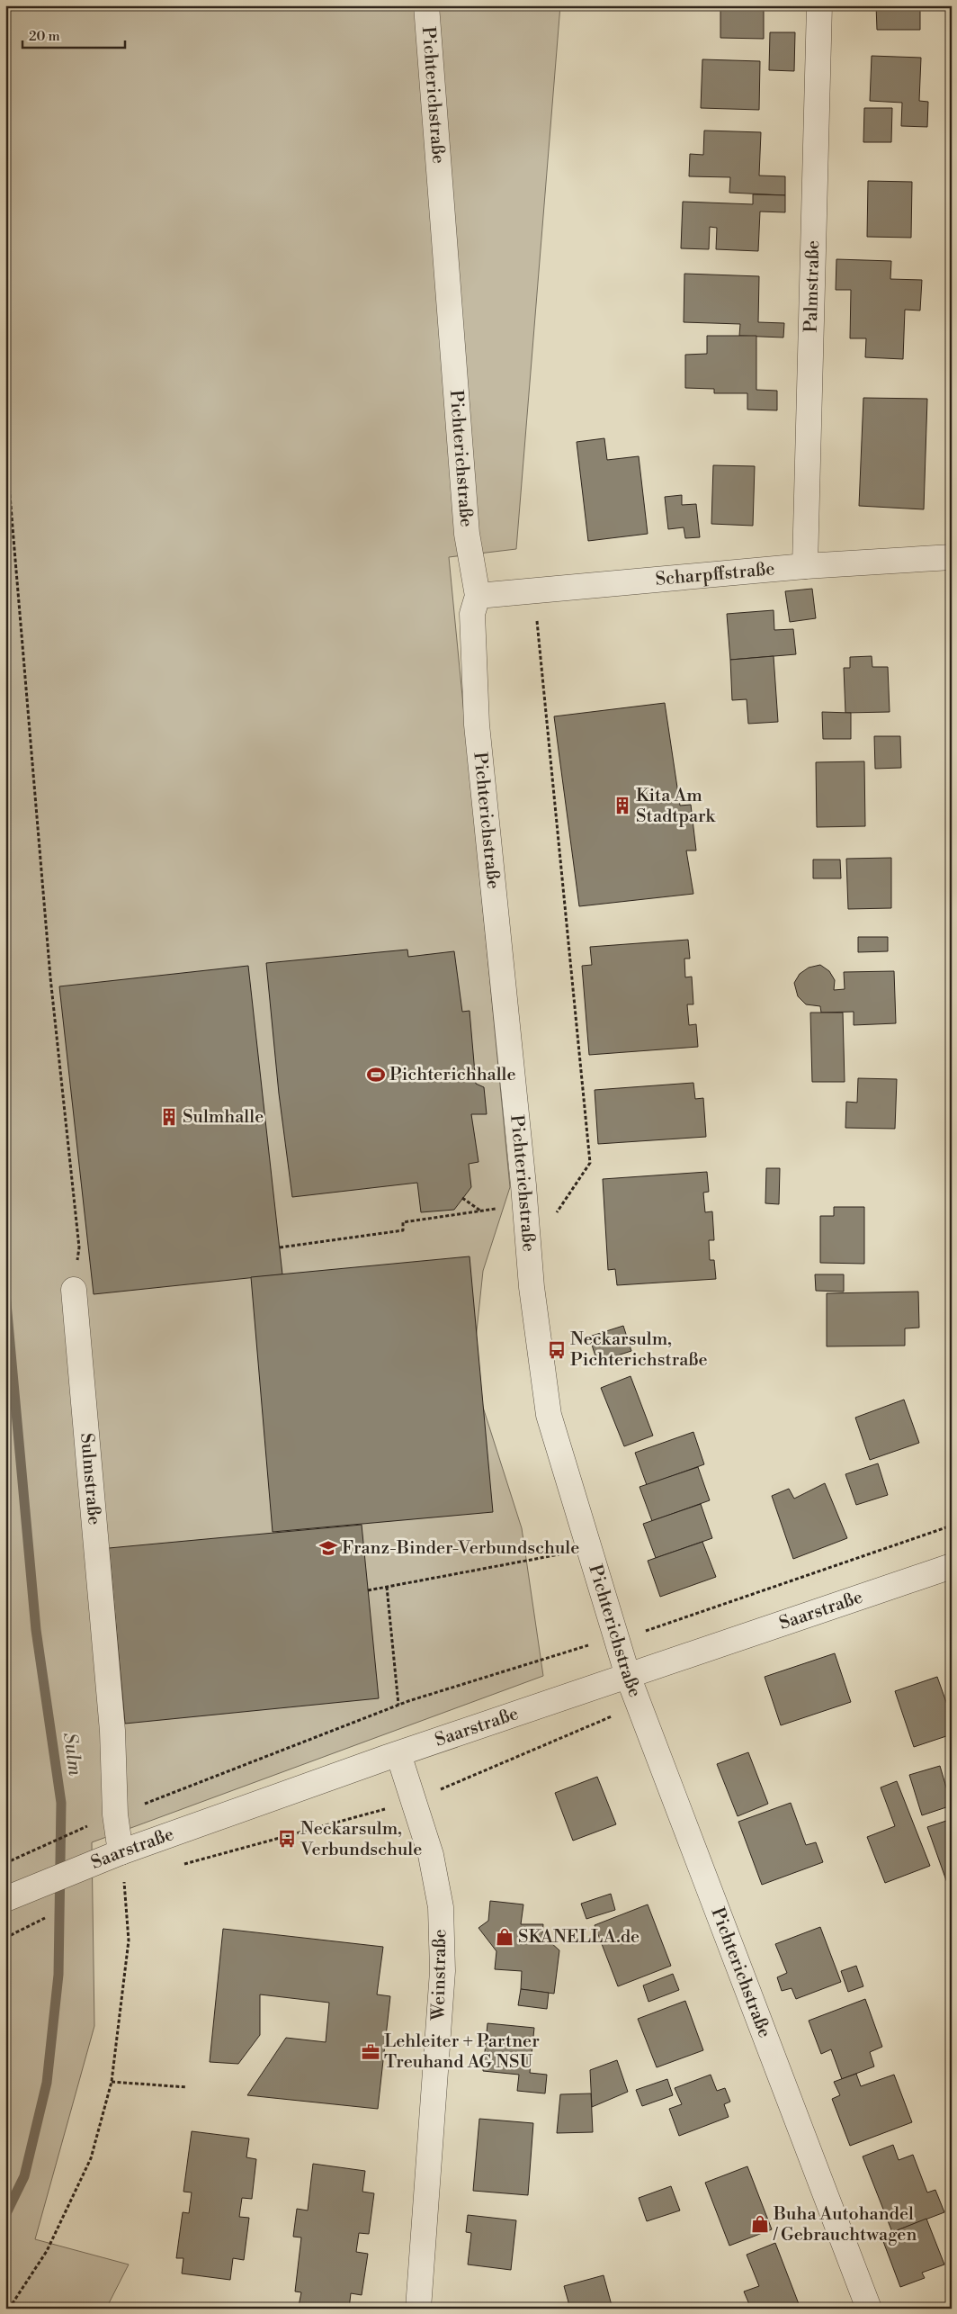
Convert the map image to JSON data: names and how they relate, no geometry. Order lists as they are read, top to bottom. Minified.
{"streets":{"street":["Pichterichstraße","Palmstraße","Scharpffstraße","Sulmstraße","Saarstraße","Weinstraße"]},"crossings":[["Pichterichstraße","Scharpffstraße"],["Pichterichstraße","Saarstraße"],["Palmstraße","Scharpffstraße"],["Sulmstraße","Saarstraße"],["Saarstraße","Weinstraße"]],"water":["Sulm"],"places":{"building":["Kita Am Stadtpark","Sulmhalle"],"sports":["Pichterichhalle"],"bus stop":["Neckarsulm, Pichterichstraße","Neckarsulm, Verbundschule"],"school or university":["Franz-Binder-Verbundschule"],"shop":["SKANELLA.de","Buha Autohandel / Gebrauchtwagen"],"office":["Lehleiter + Partner Treuhand AG NSU"]},"scale_bar":"20 m"}
